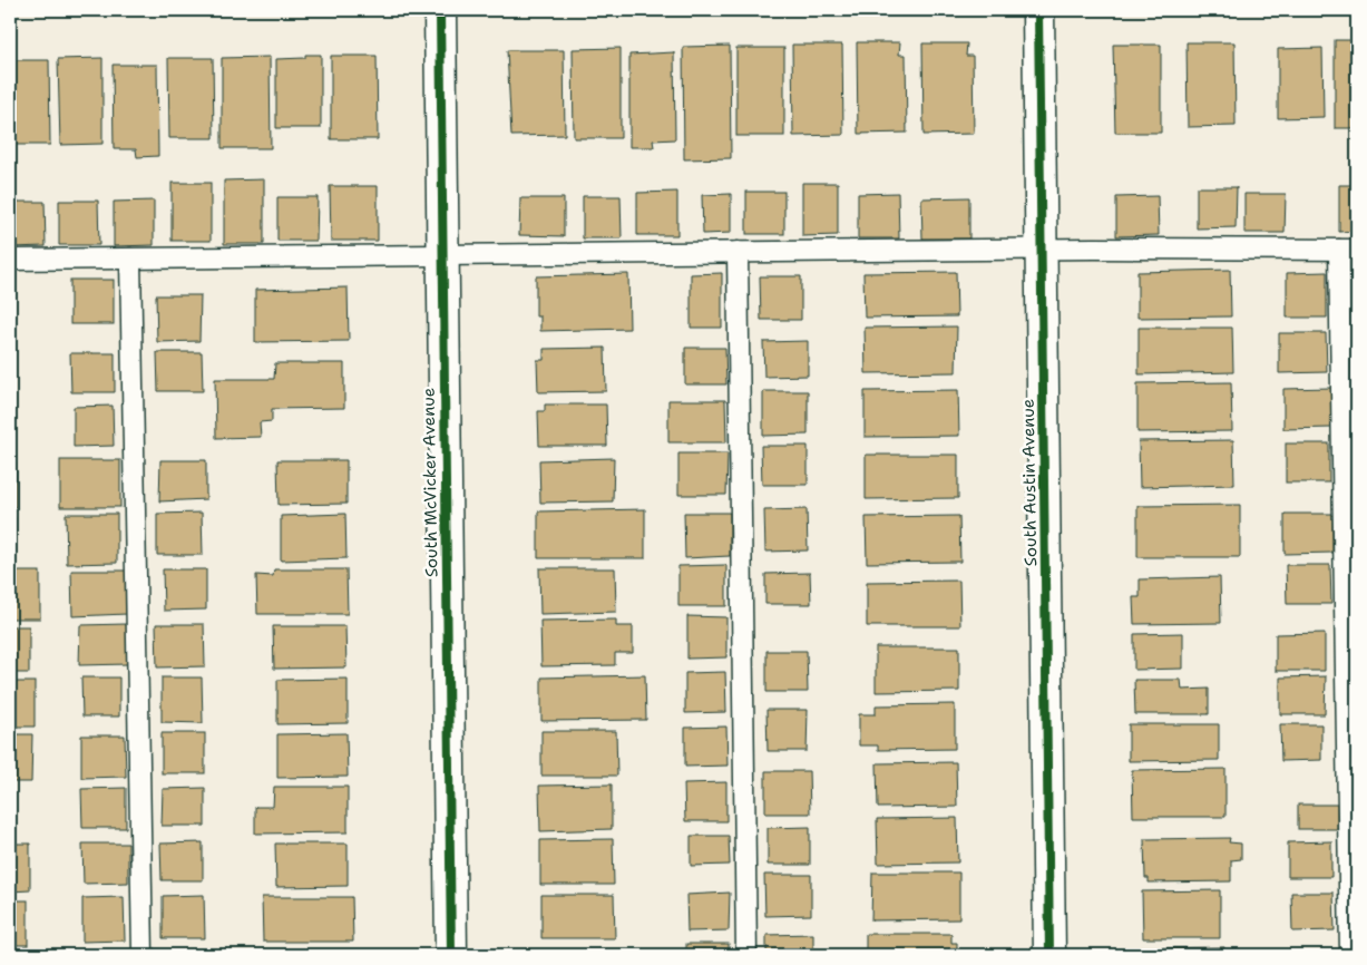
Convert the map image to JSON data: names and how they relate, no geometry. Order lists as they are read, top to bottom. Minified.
{"streets":{"street":["South McVicker Avenue","South Austin Avenue"]}}
